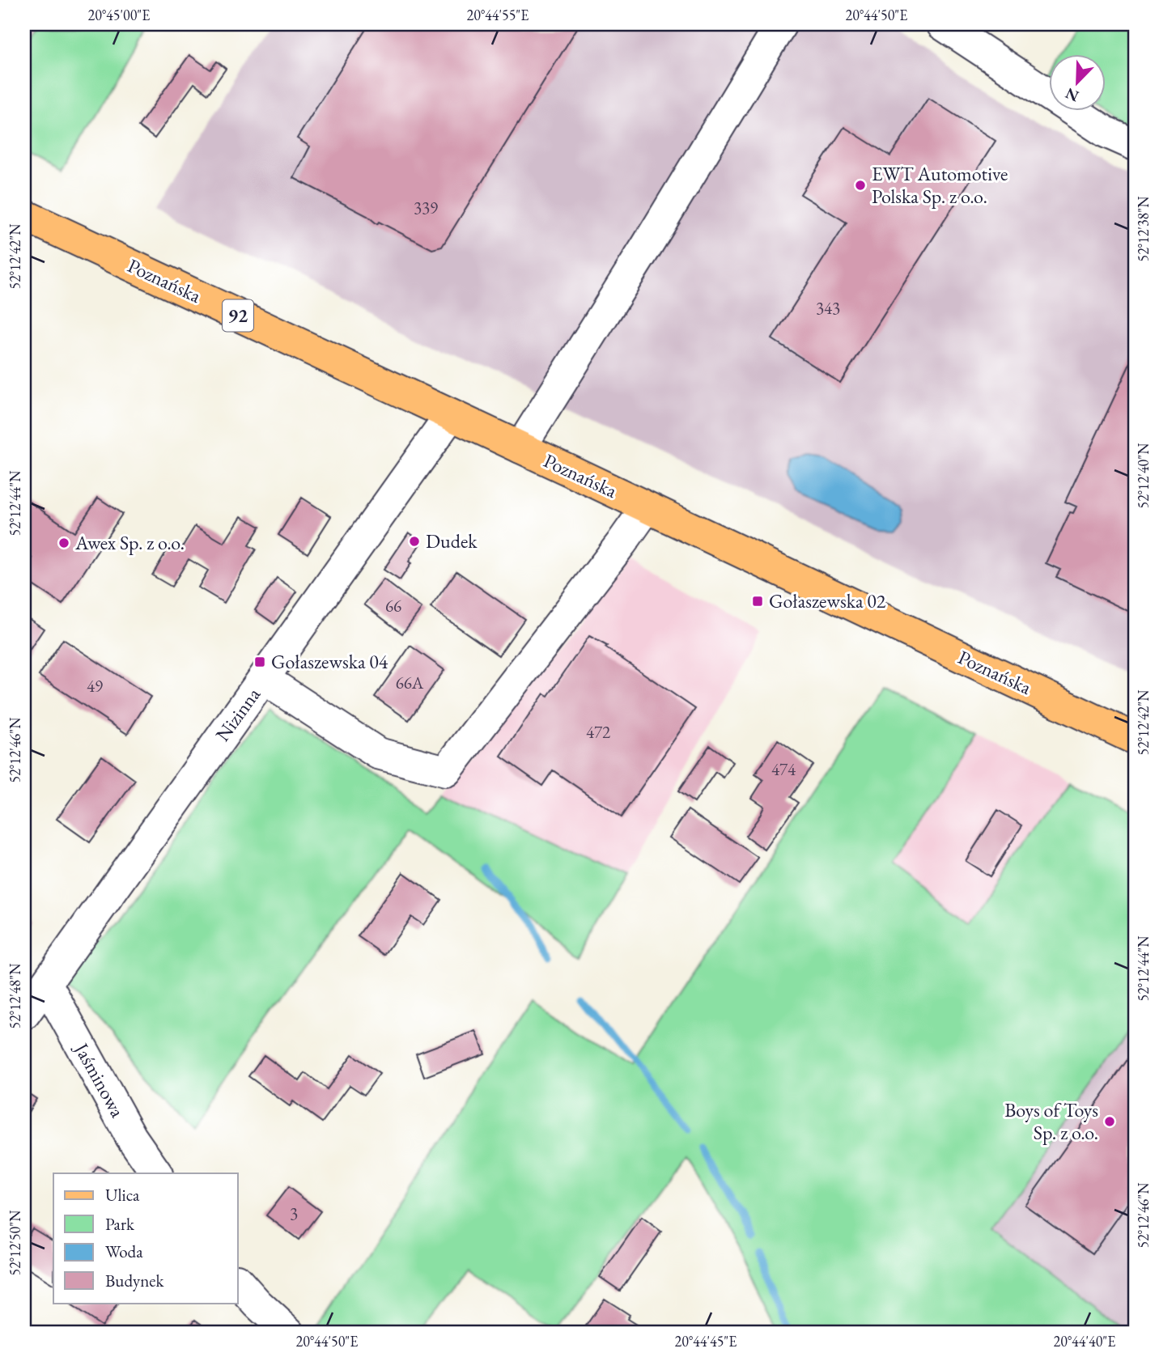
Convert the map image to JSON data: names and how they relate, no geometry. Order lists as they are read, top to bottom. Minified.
{"streets":{"main road":["Poznańska","92"],"street":["Nizinna","Jaśminowa"]},"crossings":[["Poznańska","Nizinna"],["Nizinna","Jaśminowa"]],"places":{"other":["EWT Automotive Polska Sp. z o.o.","Dudek","Awex Sp. z o.o.","Boys of Toys Sp. z o.o."],"transit":["Gołaszewska 02","Gołaszewska 04"]},"house_numbers":["339","343","66","66A","49","472","474","3"],"legend":["Ulica","Park","Woda","Budynek"],"north":"bottom left","coordinates":["20°45'00\"E","20°44'55\"E","20°44'50\"E","52°12'38\"N","52°12'42\"N","52°12'40\"N","52°12'44\"N","52°12'46\"N","52°12'48\"N","52°12'50\"N","20°44'45\"E","20°44'40\"E"]}
